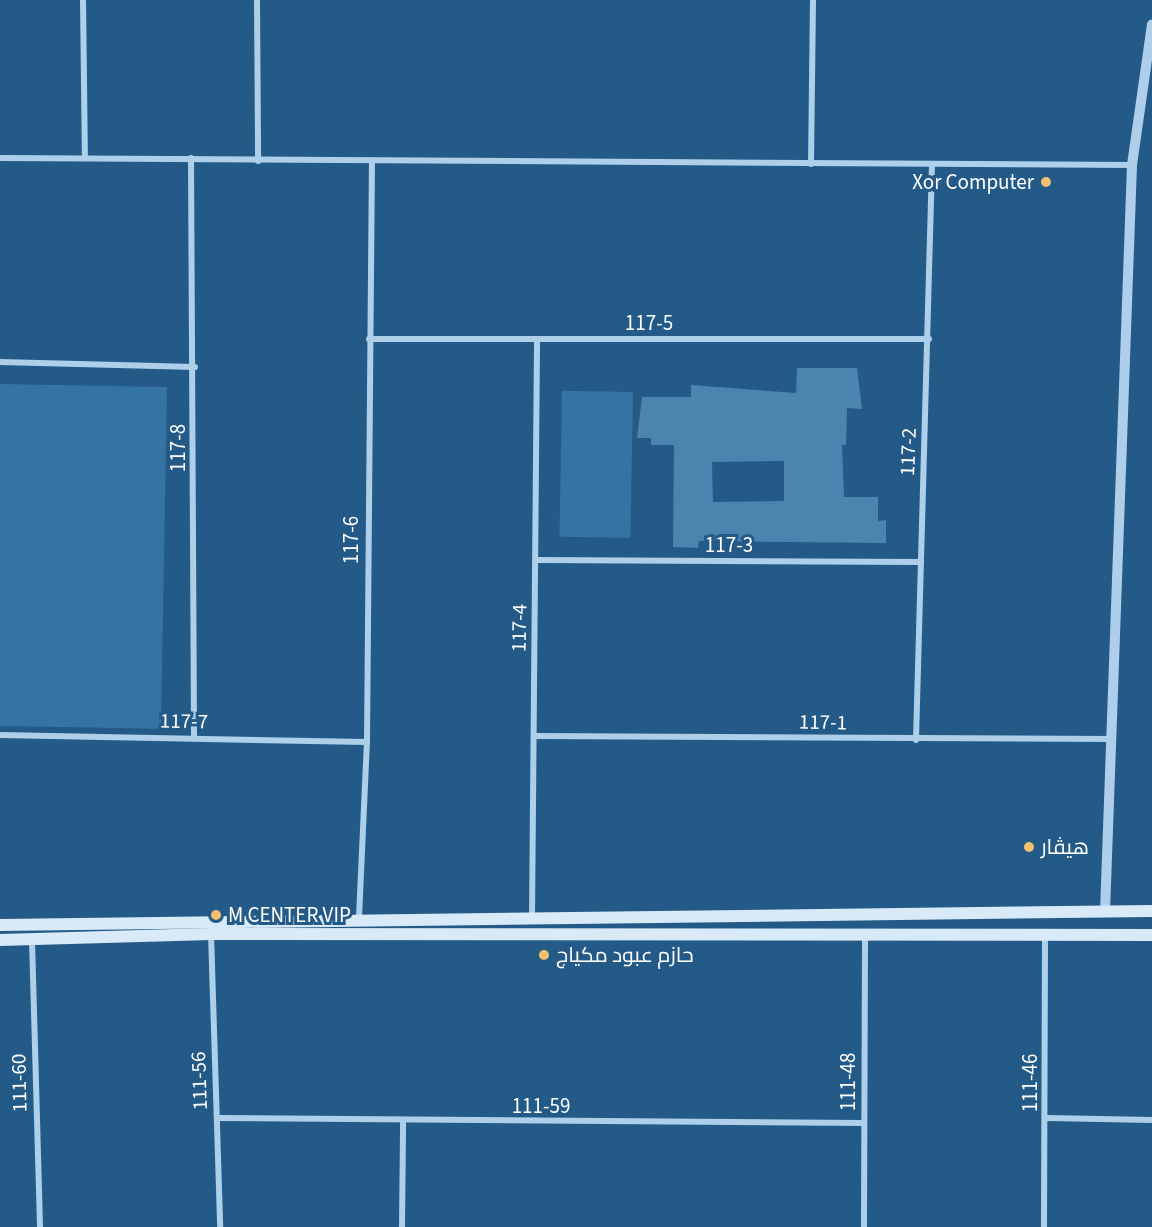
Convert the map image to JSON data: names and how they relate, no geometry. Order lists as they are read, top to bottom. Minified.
{"streets":{"street":["117-5","117-8","117-2","117-6","117-3","117-4","117-7","117-1","111-56","111-48","111-60","111-46","111-59"]},"crossings":[["117-5","117-2"],["117-5","117-6"],["117-5","117-4"],["117-8","117-7"],["117-2","117-3"],["117-2","117-1"],["117-6","117-7"],["117-3","117-4"],["117-4","117-1"],["111-56","111-59"],["111-48","111-59"]],"places":["Xor Computer","هيڤار","M CENTER VIP","حازم عبود مكياج"]}
